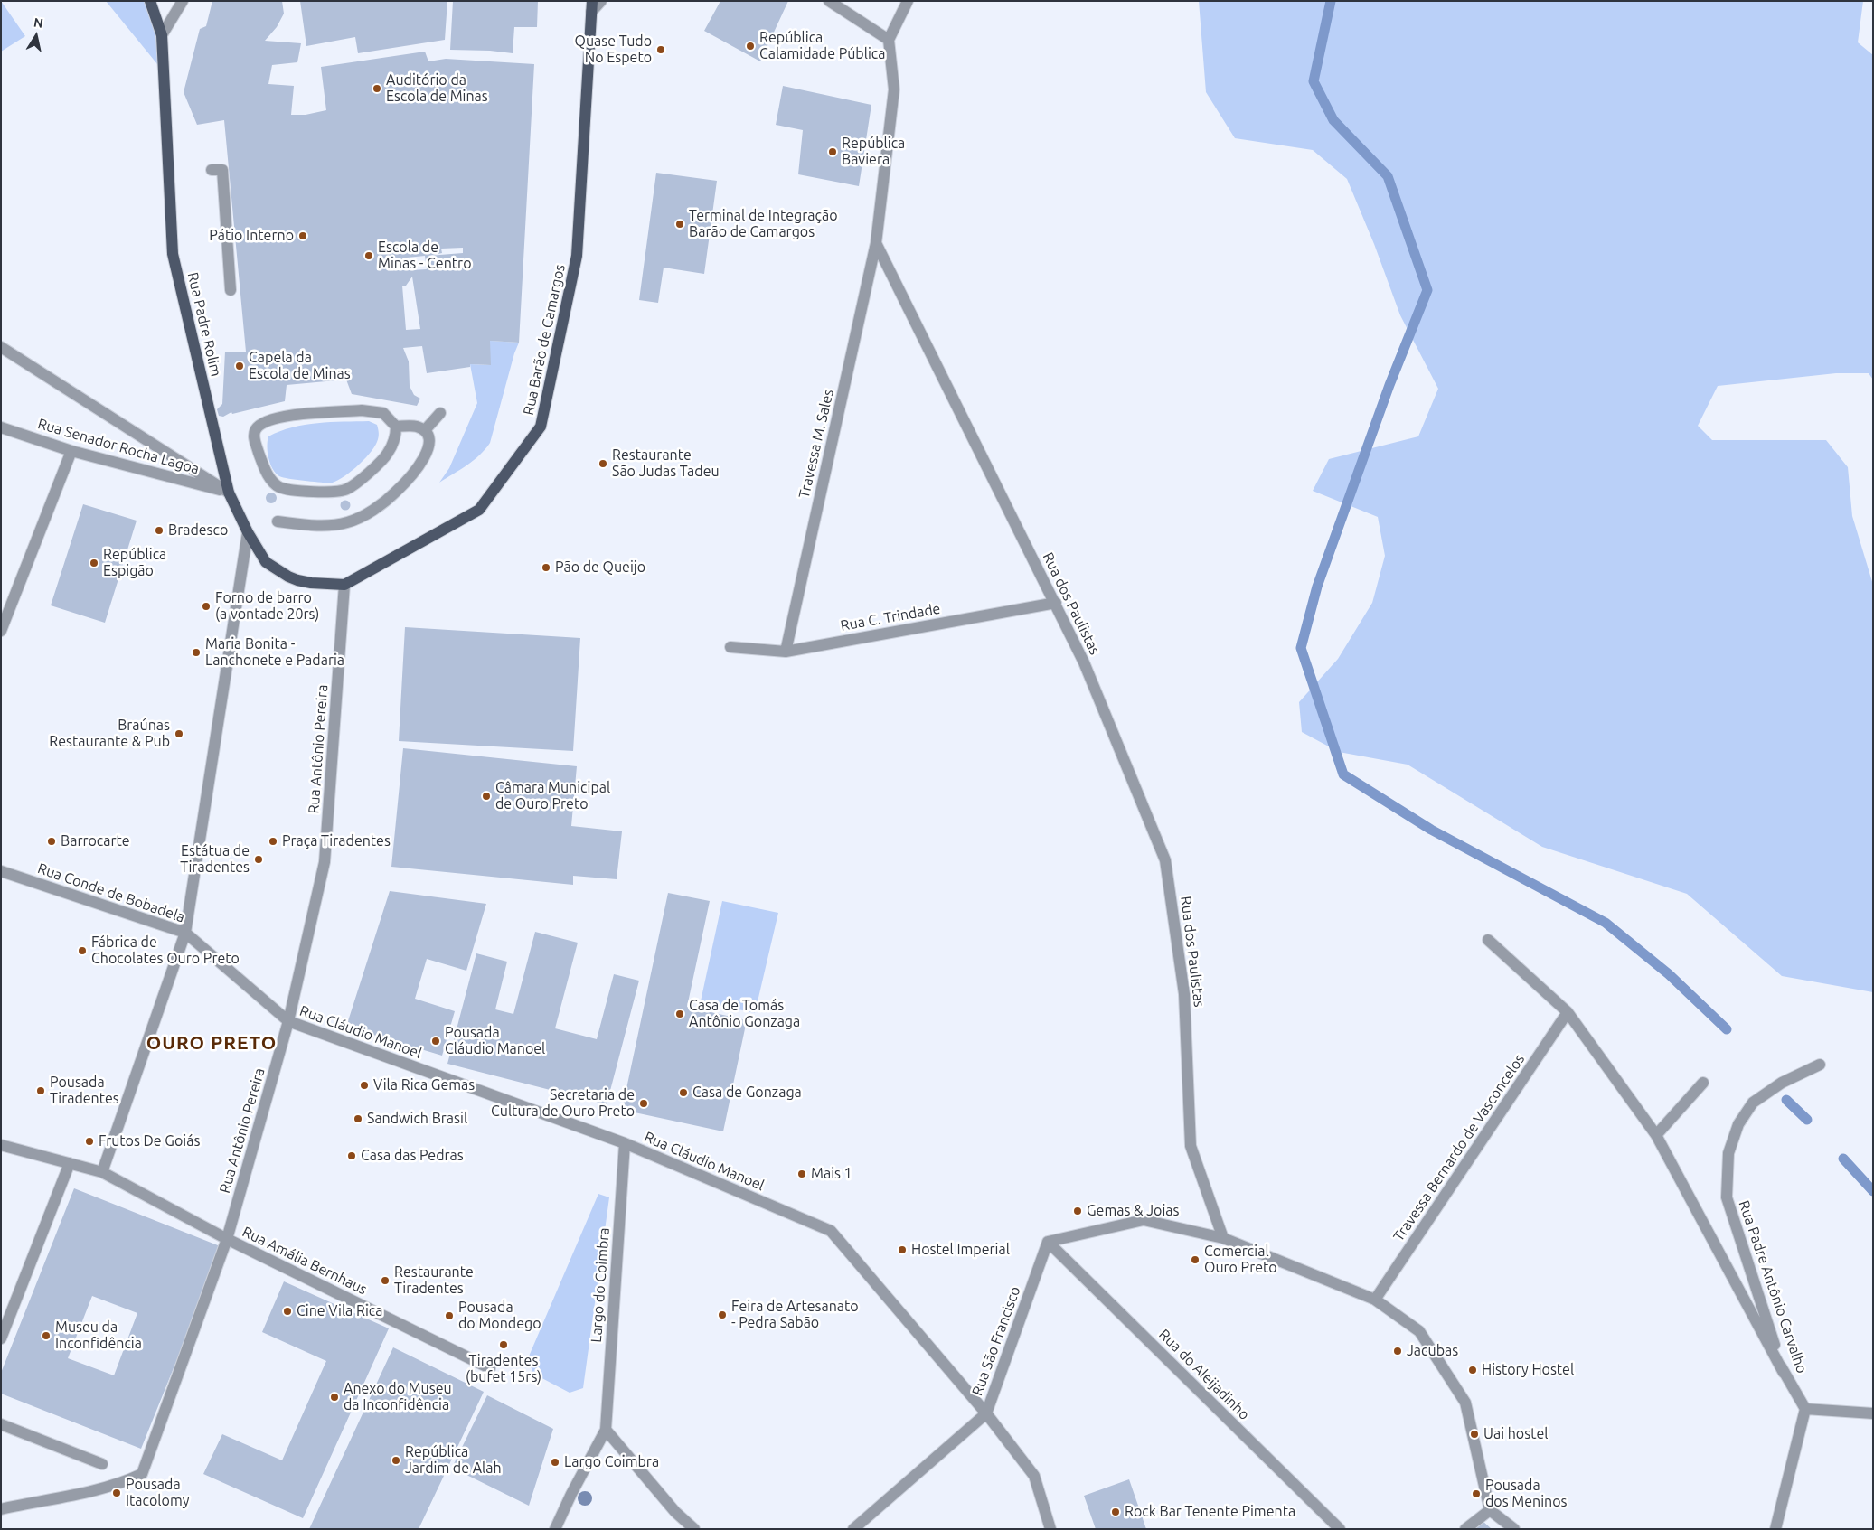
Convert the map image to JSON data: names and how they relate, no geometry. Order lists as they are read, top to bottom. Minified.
{"streets":{"main road":["Rua Padre Rolim","Rua Barão de Camargos"],"street":["Travessa M. Sales","Rua Senador Rocha Lagoa","Rua dos Paulistas","Rua C. Trindade","Rua Antônio Pereira","Rua Conde de Bobadela","Rua Cláudio Manoel","Travessa Bernardo de Vasconcelos","Rua Amália Bernhaus","Largo do Coimbra","Rua Padre Antônio Carvalho","Rua São Francisco","Rua do Aleijadinho"]},"crossings":[["Rua Padre Rolim","Rua Barão de Camargos"],["Rua Padre Rolim","Rua Senador Rocha Lagoa"],["Rua Padre Rolim","Rua Antônio Pereira"],["Rua Barão de Camargos","Rua Antônio Pereira"],["Travessa M. Sales","Rua dos Paulistas"],["Travessa M. Sales","Rua C. Trindade"],["Rua dos Paulistas","Rua C. Trindade"],["Rua Antônio Pereira","Rua Conde de Bobadela"],["Rua Antônio Pereira","Rua Cláudio Manoel"],["Rua Antônio Pereira","Rua Amália Bernhaus"],["Rua Conde de Bobadela","Rua Cláudio Manoel"],["Rua Cláudio Manoel","Largo do Coimbra"],["Rua Cláudio Manoel","Rua São Francisco"],["Rua São Francisco","Rua do Aleijadinho"]],"districts":["OURO PRETO"],"places":["República Calamidade Pública","Quase Tudo No Espeto","Auditório da Escola de Minas","República Baviera","Terminal de Integração Barão de Camargos","Pátio Interno","Escola de Minas - Centro","Capela da Escola de Minas","Restaurante São Judas Tadeu","Bradesco","República Espigão","Pão de Queijo","Forno de barro (a vontade 20rs)","Maria Bonita - Lanchonete e Padaria","Braúnas Restaurante & Pub","Câmara Municipal de Ouro Preto","Barrocarte","Praça Tiradentes","Estátua de Tiradentes","Fábrica de Chocolates Ouro Preto","Casa de Tomás Antônio Gonzaga","Pousada Cláudio Manoel","Vila Rica Gemas","Pousada Tiradentes","Casa de Gonzaga","Secretaria de Cultura de Ouro Preto","Sandwich Brasil","Frutos De Goiás","Casa das Pedras","Mais 1","Gemas & Joias","Hostel Imperial","Comercial Ouro Preto","Restaurante Tiradentes","Cine Vila Rica","Feira de Artesanato - Pedra Sabão","Pousada do Mondego","Museu da Inconfidência","Tiradentes (bufet 15rs)","Jacubas","History Hostel","Anexo do Museu da Inconfidência","Uai hostel","República Jardim de Alah","Largo Coimbra","Pousada Itacolomy","Pousada dos Meninos","Rock Bar Tenente Pimenta"],"north":"top"}
